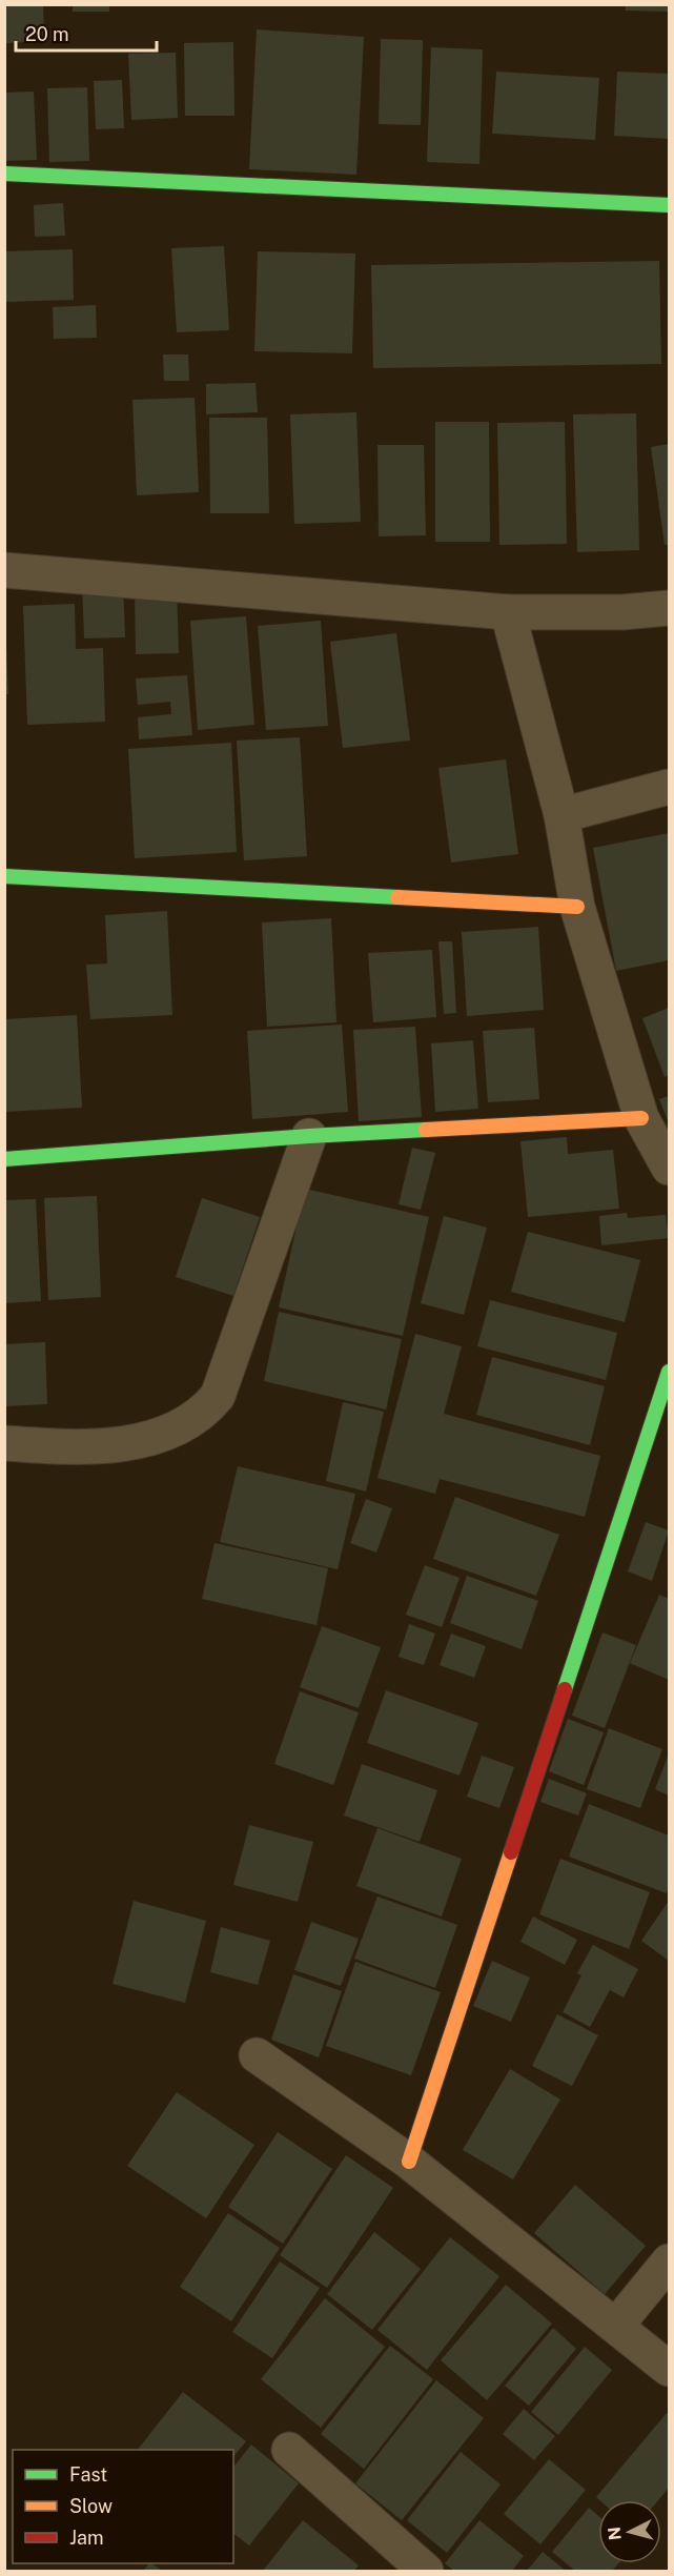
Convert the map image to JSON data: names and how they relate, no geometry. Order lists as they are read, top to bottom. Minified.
{"legend":["Fast","Slow","Jam"],"scale_bar":"20 m","north":"left"}
